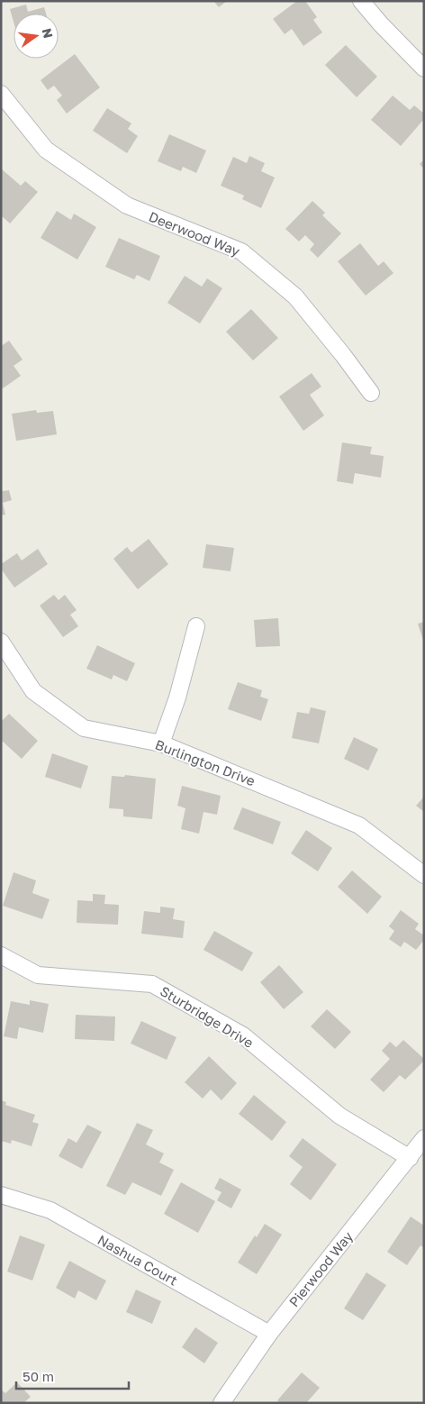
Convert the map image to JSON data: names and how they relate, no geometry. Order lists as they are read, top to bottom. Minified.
{"streets":{"street":["Deerwood Way","Burlington Drive","Sturbridge Drive","Nashua Court","Pierwood Way"]},"crossings":[["Sturbridge Drive","Pierwood Way"],["Nashua Court","Pierwood Way"]],"scale_bar":"50 m","north":"right"}
